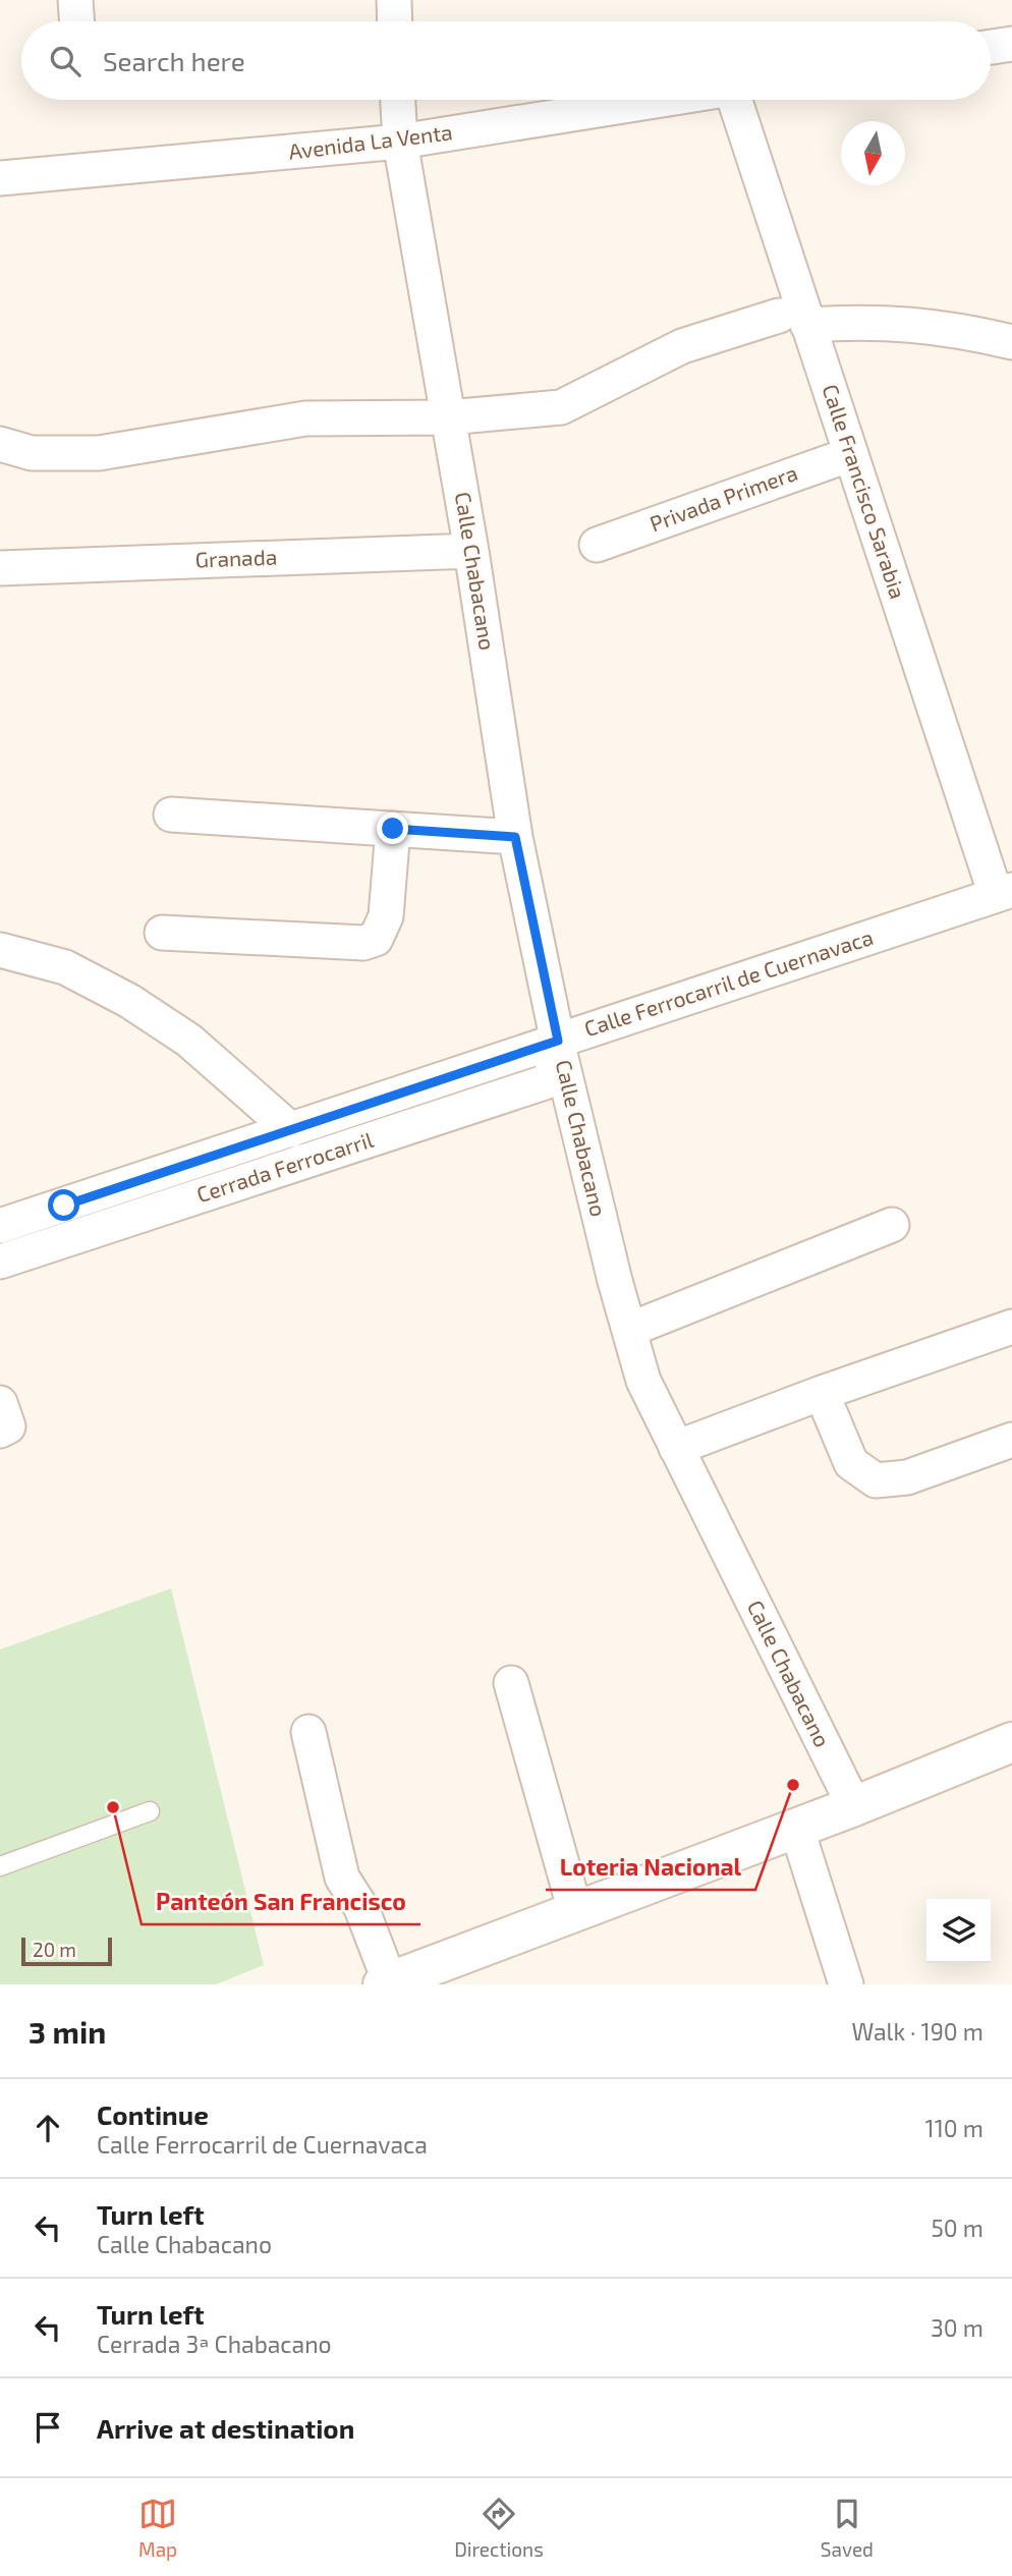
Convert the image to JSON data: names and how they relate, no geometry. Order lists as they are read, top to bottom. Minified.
{"streets":{"street":["Avenida La Venta","Calle Francisco Sarabia","Privada Primera","Granada","Calle Chabacano","Calle Ferrocarril de Cuernavaca","Cerrada Ferrocarril"]},"crossings":[["Avenida La Venta","Calle Chabacano"],["Calle Francisco Sarabia","Privada Primera"],["Calle Francisco Sarabia","Calle Ferrocarril de Cuernavaca"],["Granada","Calle Chabacano"],["Calle Chabacano","Calle Ferrocarril de Cuernavaca"],["Calle Chabacano","Cerrada Ferrocarril"],["Calle Ferrocarril de Cuernavaca","Cerrada Ferrocarril"]],"places":["Loteria Nacional","Panteón San Francisco"],"scale_bar":"20 m","north":"bottom","page":{"search":"Search here","scale":"20 m","heading":["3 min","Walk · 190 m"],"list":[["Continue","Calle Ferrocarril de Cuernavaca","110 m"],["Turn left","Calle Chabacano","50 m"],["Turn left","Cerrada 3ª Chabacano","30 m"],"Arrive at destination"],"nav":["Map","Directions","Saved"]}}
